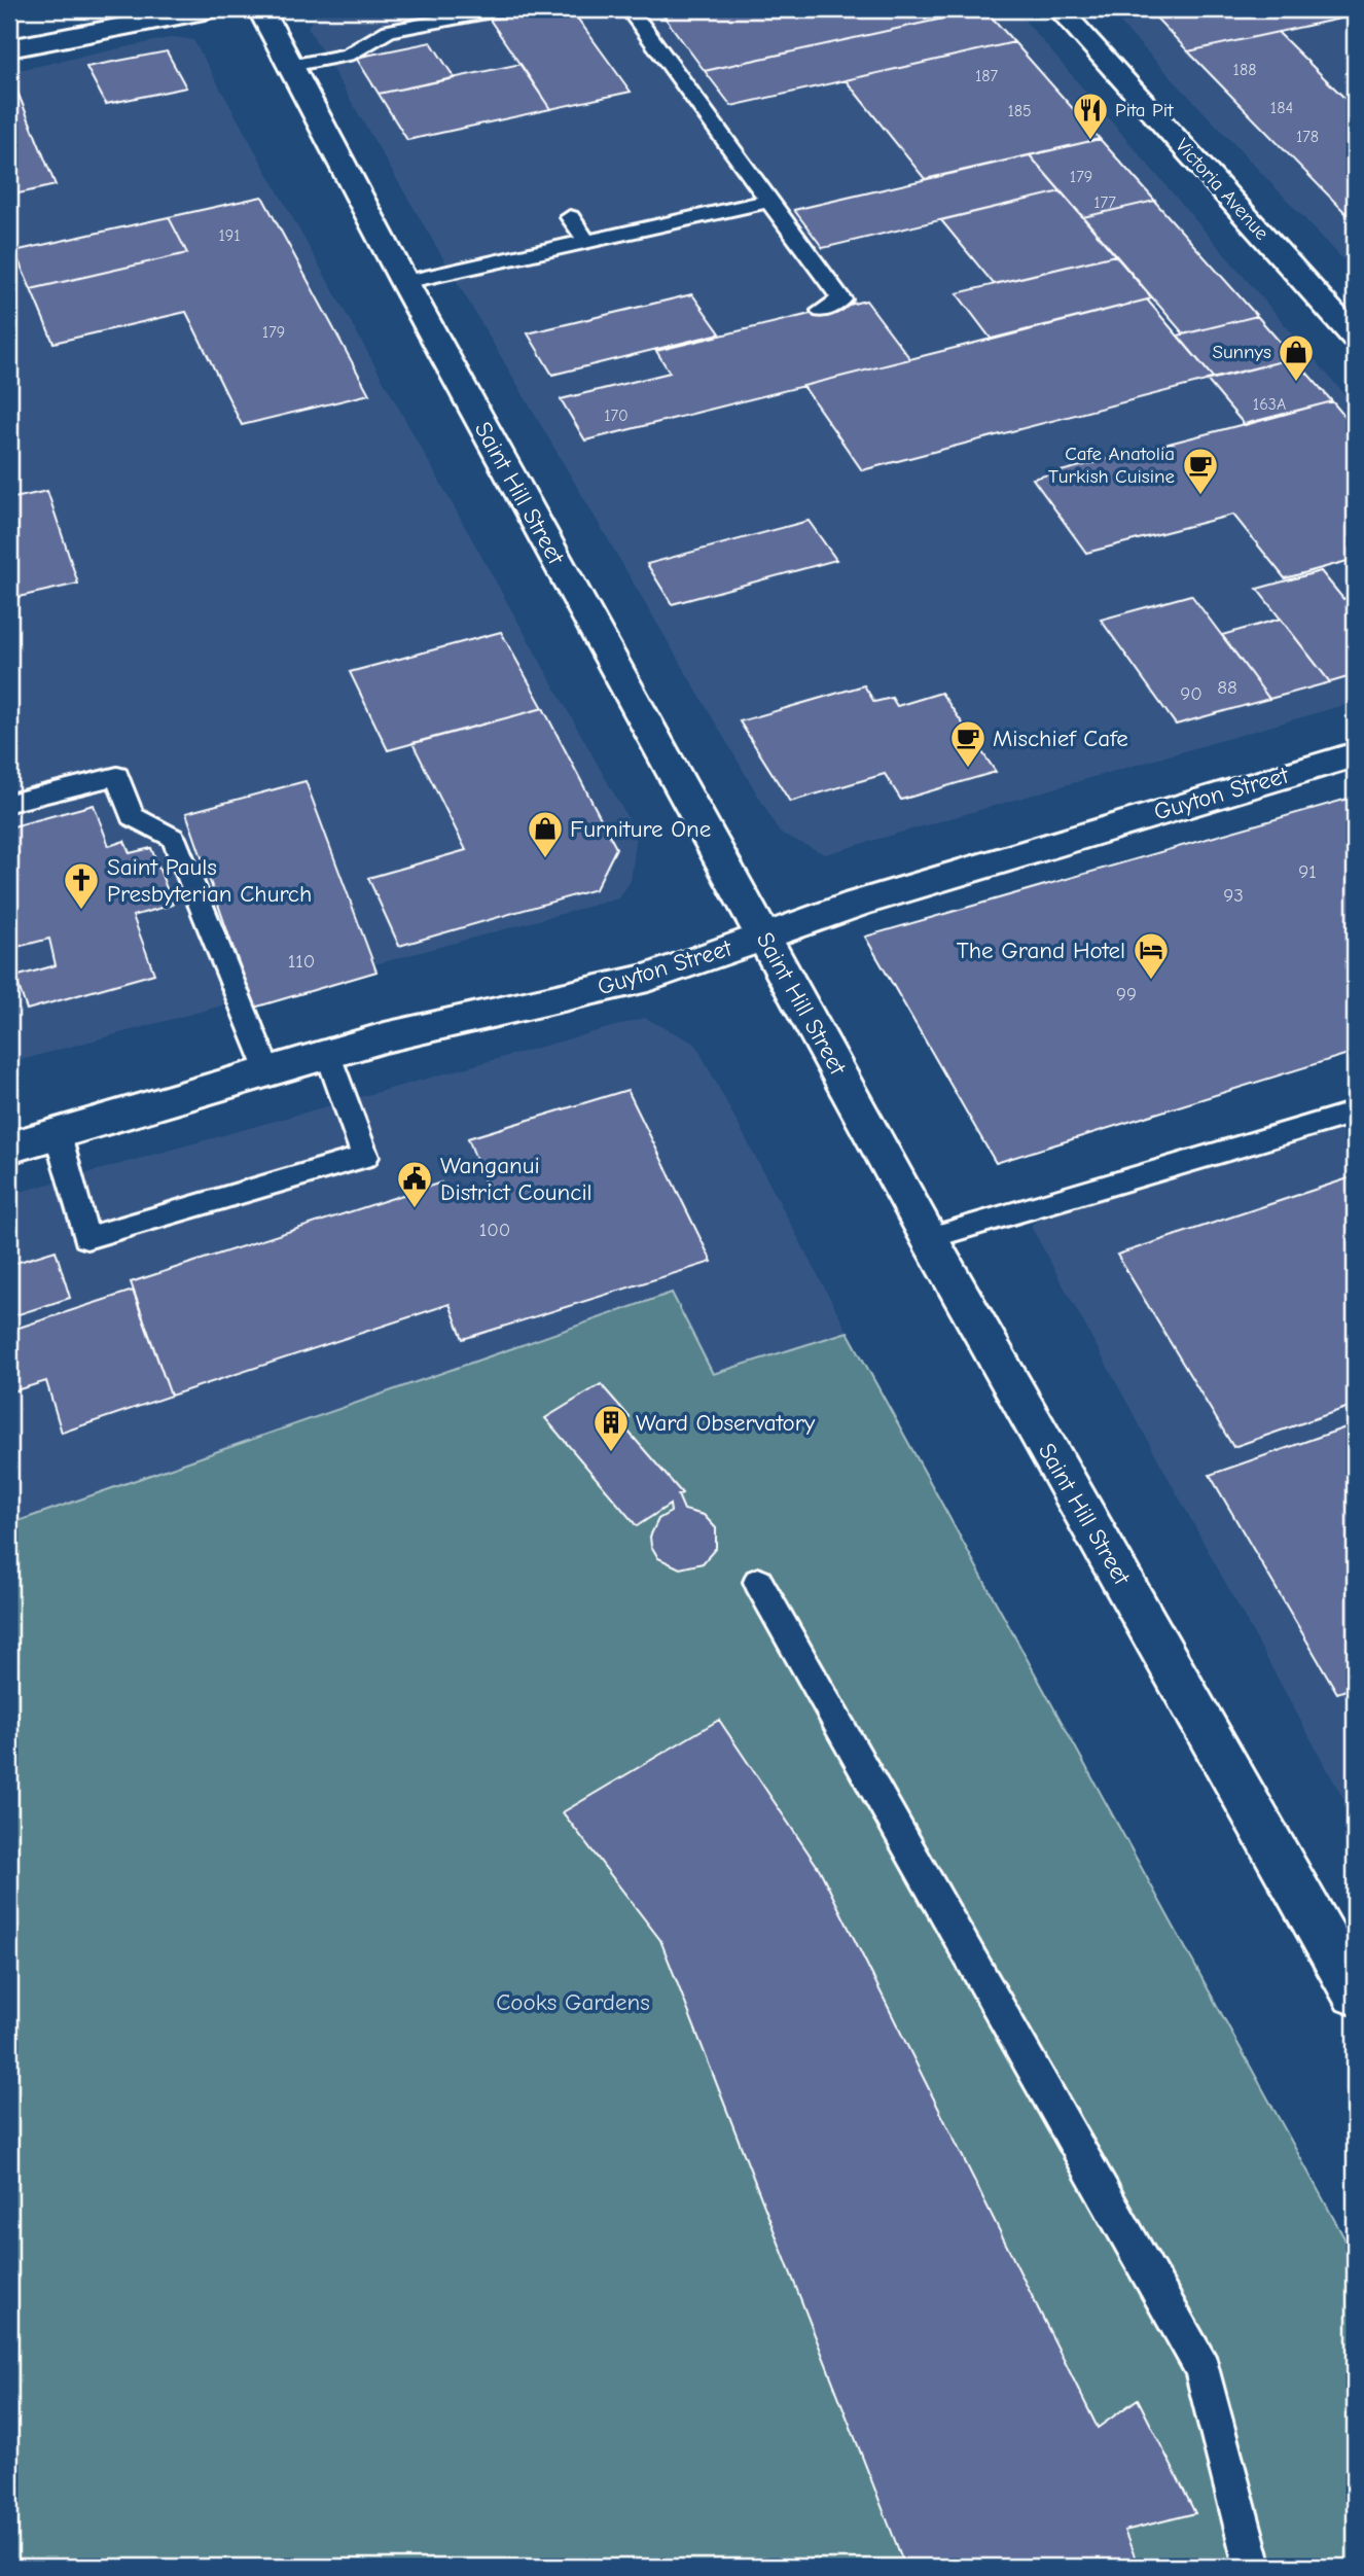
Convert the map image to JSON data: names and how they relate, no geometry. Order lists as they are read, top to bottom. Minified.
{"streets":{"main road":["Victoria Avenue","Saint Hill Street","Guyton Street"]},"crossings":[["Saint Hill Street","Guyton Street"]],"parks":["Cooks Gardens"],"places":{"restaurant":["Pita Pit"],"shop":["Sunnys","Furniture One"],"cafe":["Cafe Anatolia Turkish Cuisine","Mischief Cafe"],"church":["Saint Pauls Presbyterian Church"],"hotel":["The Grand Hotel"],"public building":["Wanganui District Council"],"building":["Ward Observatory"]},"house_numbers":["188","187","184","185","178","179","177","191","179","163A","170","88","90","91","93","110","99","100"]}
